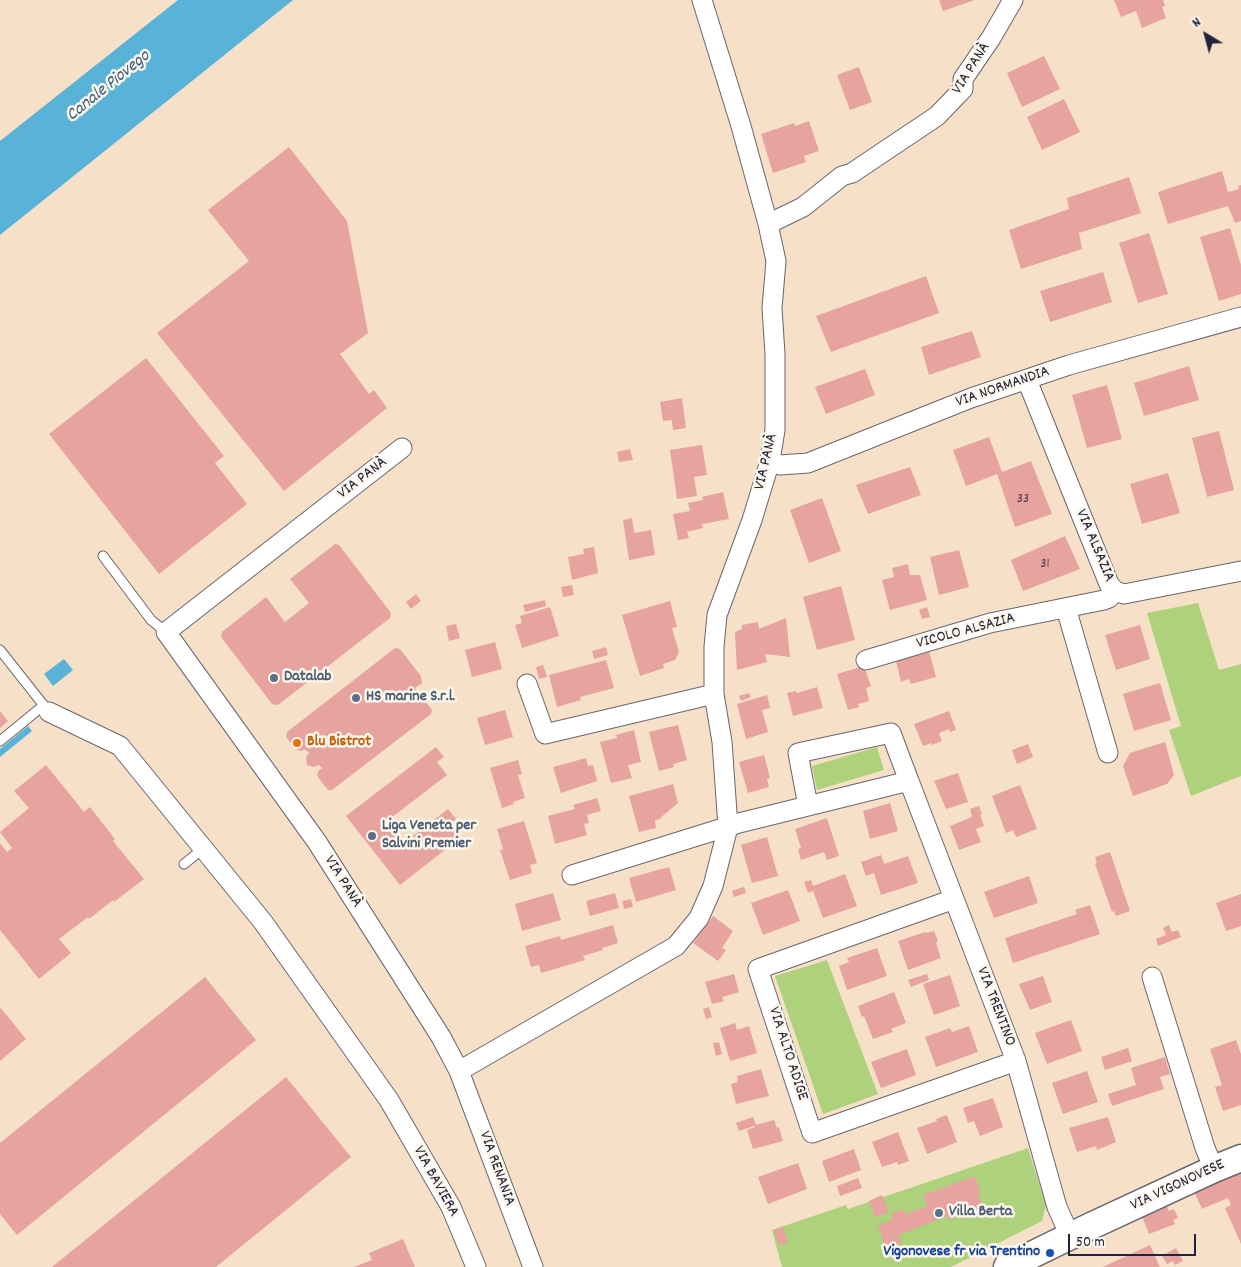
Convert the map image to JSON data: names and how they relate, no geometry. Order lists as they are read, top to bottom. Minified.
{"streets":{"main road":["VIA VIGONOVESE"],"street":["VIA PANÀ","VIA NORMANDIA","VIA ALSAZIA","VICOLO ALSAZIA","VIA TRENTINO","VIA ALTO ADIGE","VIA RENANIA","VIA BAVIERA"]},"crossings":[["VIA PANÀ","VIA NORMANDIA"],["VIA PANÀ","VIA RENANIA"],["VIA NORMANDIA","VIA ALSAZIA"],["VIA ALSAZIA","VICOLO ALSAZIA"],["VIA TRENTINO","VIA ALTO ADIGE"],["VIA TRENTINO","VIA VIGONOVESE"]],"water":["Canale Piovego"],"places":["Datalab","HS marine S.r.l.","Blu Bistrot","Liga Veneta per Salvini Premier","Villa Berta","Vigonovese fr via Trentino"],"house_numbers":["33","31"],"scale_bar":"50 m","north":"top left"}
